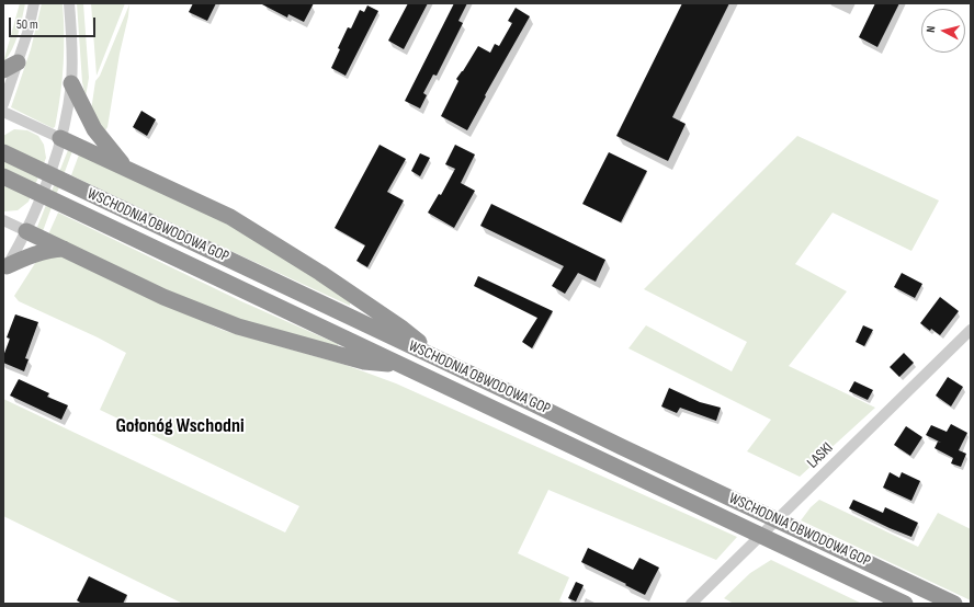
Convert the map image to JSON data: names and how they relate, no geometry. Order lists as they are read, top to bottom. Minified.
{"streets":{"highway":["WSCHODNIA OBWODOWA GOP"],"street":["LASKI"]},"districts":["Gołonóg Wschodni"],"scale_bar":"50 m","north":"left"}
